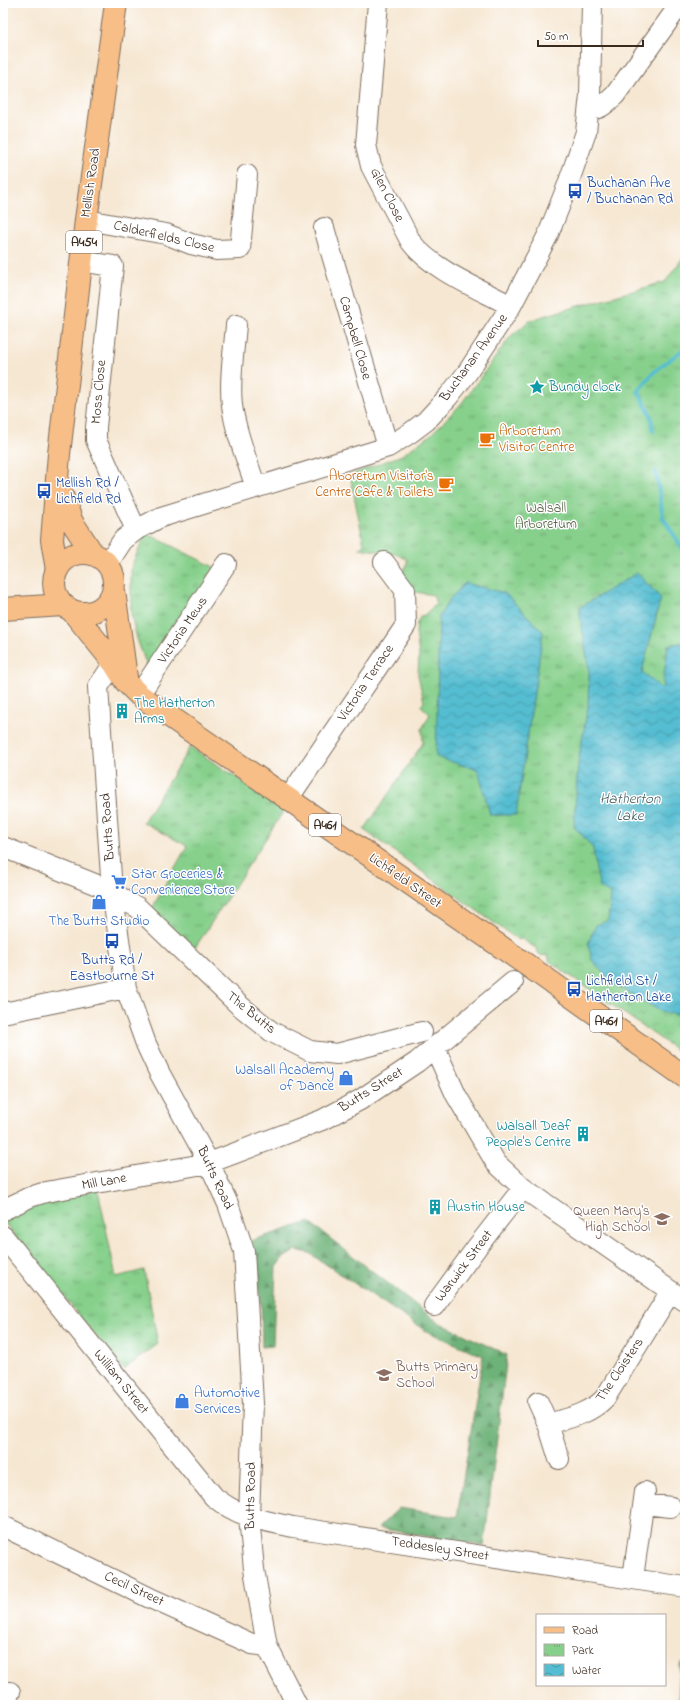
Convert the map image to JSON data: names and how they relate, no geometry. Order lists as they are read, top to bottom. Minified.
{"streets":{"main road":["Mellish Road","A454","A461","Lichfield Street"],"street":["Glen Close","Calderfields Close","Campbell Close","Buchanan Avenue","Moss Close","Victoria Mews","Victoria Terrace","Butts Road","The Butts","Butts Street","Mill Lane","Warwick Street","The Cloisters","William Street","Teddesley Street","Cecil Street"]},"crossings":[["Mellish Road","Calderfields Close"],["Mellish Road","Buchanan Avenue"],["Mellish Road","Lichfield Street"],["Glen Close","Buchanan Avenue"],["Campbell Close","Buchanan Avenue"],["Buchanan Avenue","Moss Close"],["Buchanan Avenue","Lichfield Street"],["Victoria Mews","Lichfield Street"],["Victoria Terrace","Lichfield Street"],["Butts Road","Lichfield Street"],["Butts Road","The Butts"],["Butts Road","Butts Street"],["Butts Road","Mill Lane"],["Butts Road","William Street"],["Butts Road","Teddesley Street"],["Butts Road","Cecil Street"],["Butts Street","Mill Lane"],["William Street","Teddesley Street"]],"water":["Hatherton Lake"],"parks":["Walsall Arboretum"],"places":{"bus stop":["Buchanan Ave / Buchanan Rd","Mellish Rd / Lichfield Rd","Butts Rd / Eastbourne St","Lichfield St / Hatherton Lake"],"place":["Bundy clock"],"cafe":["Arboretum Visitor Centre","Aboretum Visitor's Centre Cafe & Toilets"],"building":["The Hatherton Arms","Walsall Deaf People's Centre","Austin House"],"supermarket":["Star Groceries & Convenience Store"],"shop":["The Butts Studio","Walsall Academy of Dance","Automotive Services"],"school or university":["Queen Mary's High School","Butts Primary School"]},"legend":["Road","Park","Water"],"scale_bar":"50 m"}
